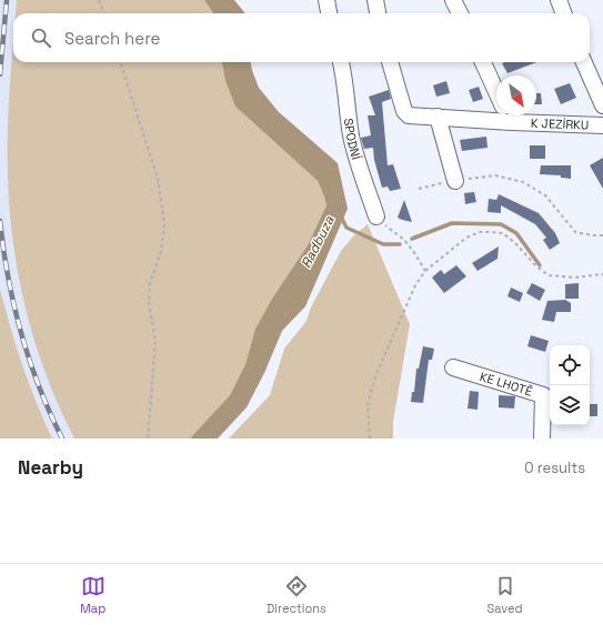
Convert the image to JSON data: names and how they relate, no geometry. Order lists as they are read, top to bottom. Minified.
{"streets":{"street":["K JEZÍRKU","SPODNÍ","KE LHOTĚ"]},"water":["Radbuza"],"north":"bottom right","page":{"search":"Search here","heading":["Nearby","0 results"],"nav":["Map","Directions","Saved"]}}
